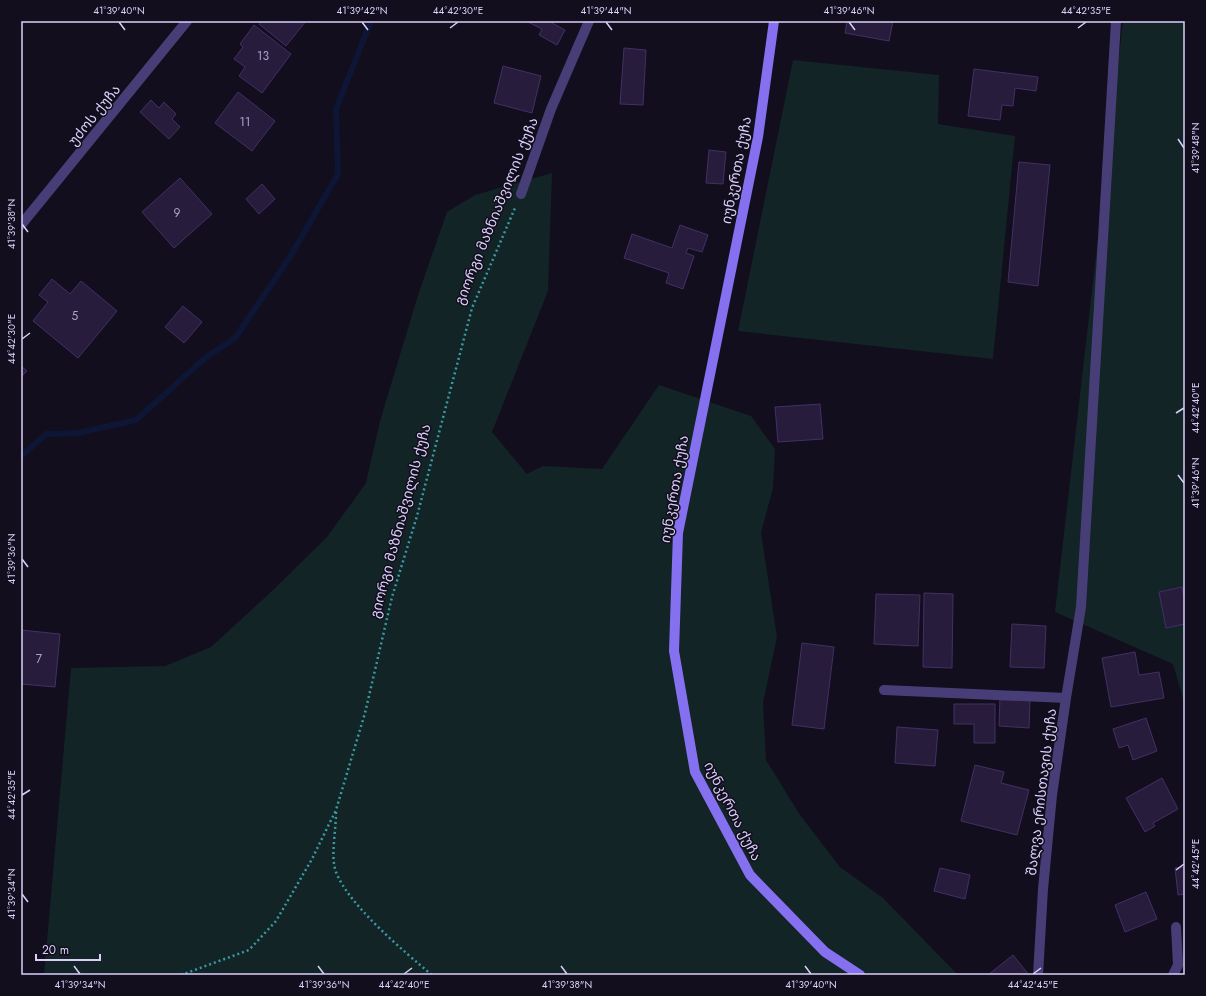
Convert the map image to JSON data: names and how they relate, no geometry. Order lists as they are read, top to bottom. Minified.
{"streets":{"main road":["იუნკერთა ქუჩა"],"street":["უძოს ქუჩა","გიორგი მაზნიაშვილის ქუჩა","შალვა ერისთავის ქუჩა"]},"house_numbers":["13","11","9","5","7"],"scale_bar":"20 m","coordinates":["41°39'40\"N","41°39'42\"N","44°42'30\"E","41°39'44\"N","41°39'46\"N","44°42'35\"E","41°39'48\"N","41°39'38\"N","44°42'40\"E","41°39'36\"N","44°42'45\"E","41°39'34\"N"]}
